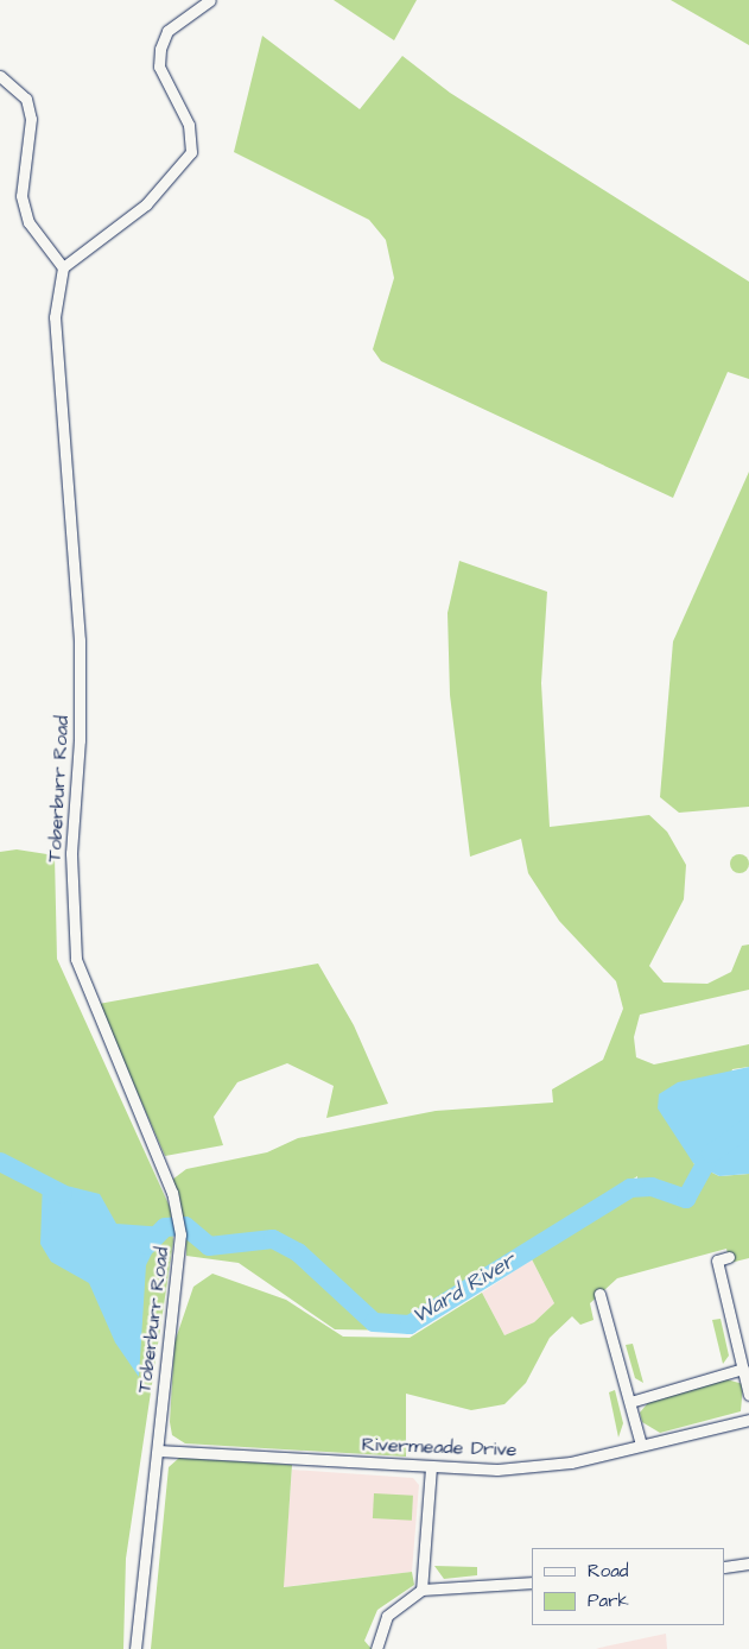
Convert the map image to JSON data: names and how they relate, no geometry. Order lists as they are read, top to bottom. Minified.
{"streets":{"street":["Toberburr Road","Rivermeade Drive"]},"crossings":[["Toberburr Road","Rivermeade Drive"]],"water":["Ward River"],"legend":["Road","Park"]}
